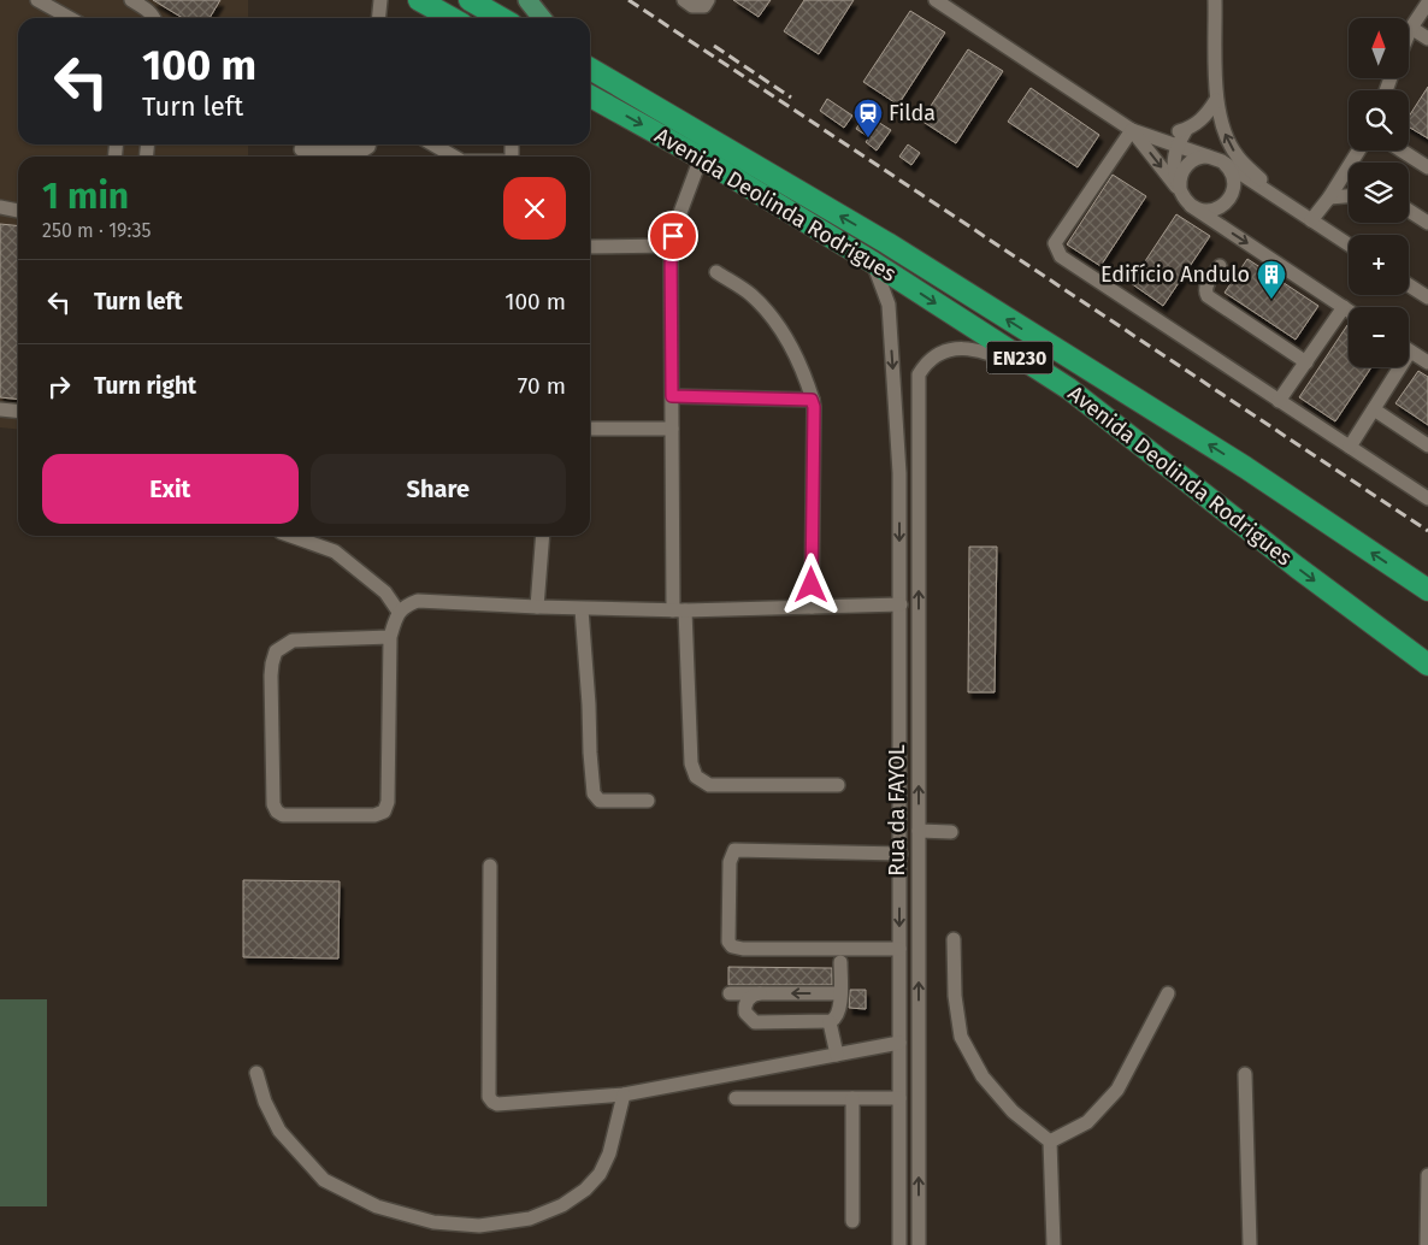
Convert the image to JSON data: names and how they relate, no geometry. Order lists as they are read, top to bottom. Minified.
{"streets":{"highway":["Avenida Deolinda Rodrigues","EN230"],"street":["Rua da FAYOL"]},"crossings":[["Avenida Deolinda Rodrigues","Rua da FAYOL"]],"places":{"station":["Filda"],"building":["Edifício Andulo"]},"north":"top","page":{"map_buttons":["+","−"],"turn":["100 m","Turn left"],"heading":["1 min","250 m · 19:35"],"list":[{"name":"Turn left","value":"100 m"},{"name":"Turn right","value":"70 m"}],"buttons":["Exit","Share"]}}
